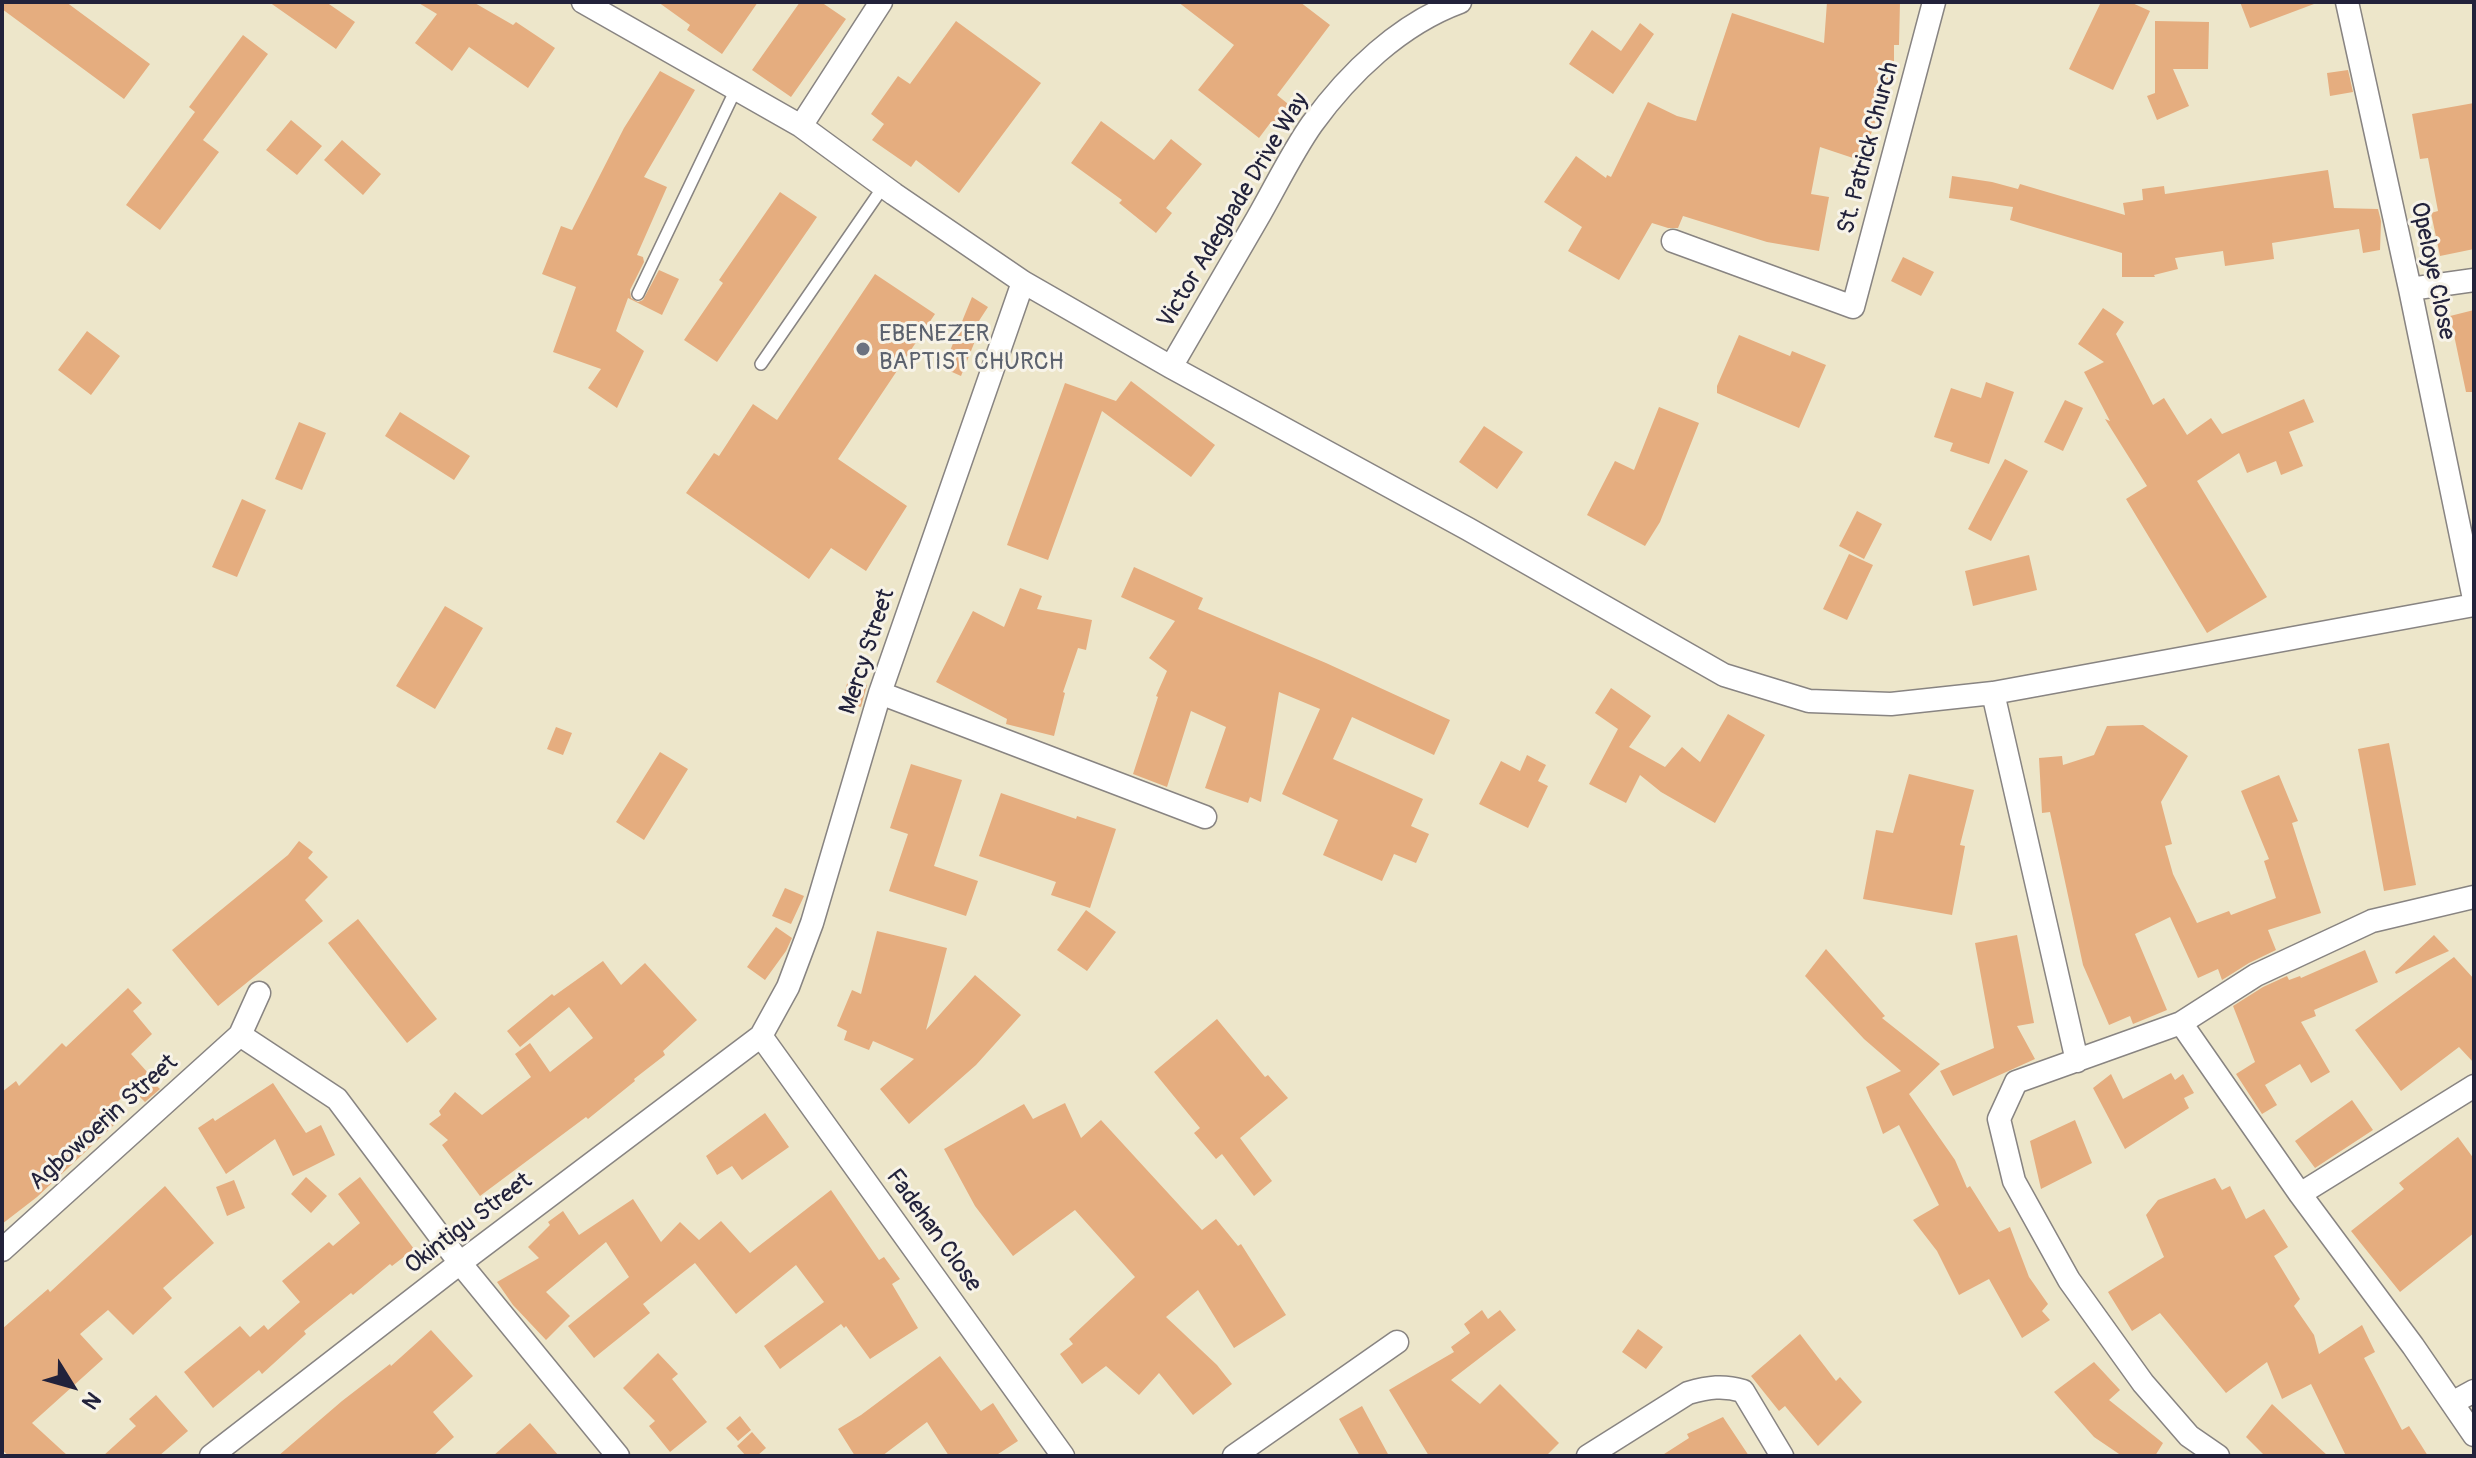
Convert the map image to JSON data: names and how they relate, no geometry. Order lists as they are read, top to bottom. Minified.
{"streets":{"street":["St. Patrick Church","Victor Adegbade Drive Way","Opeloye Close","Mercy Street","Agbowoerin Street","Okintigu Street","Fadehan Close"]},"crossings":[["Mercy Street","Okintigu Street"],["Mercy Street","Fadehan Close"],["Okintigu Street","Fadehan Close"]],"places":["EBENEZER BAPTIST CHURCH"],"north":"bottom right"}
